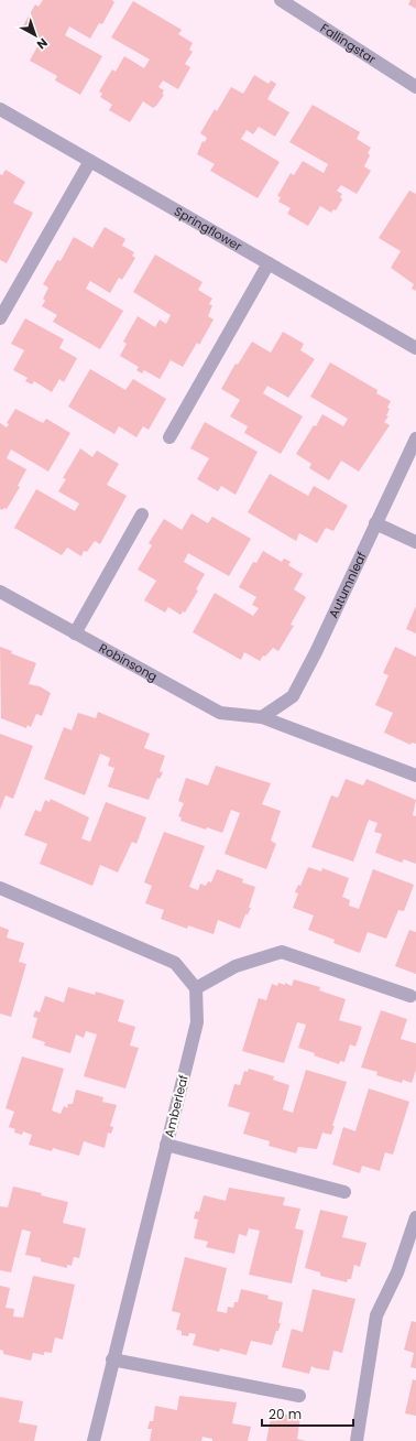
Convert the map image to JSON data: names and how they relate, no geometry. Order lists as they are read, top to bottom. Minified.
{"streets":{"street":["Fallingstar","Springflower","Autumnleaf","Robinsong","Amberleaf"]},"crossings":[["Autumnleaf","Robinsong"]],"scale_bar":"20 m","north":"bottom right"}
